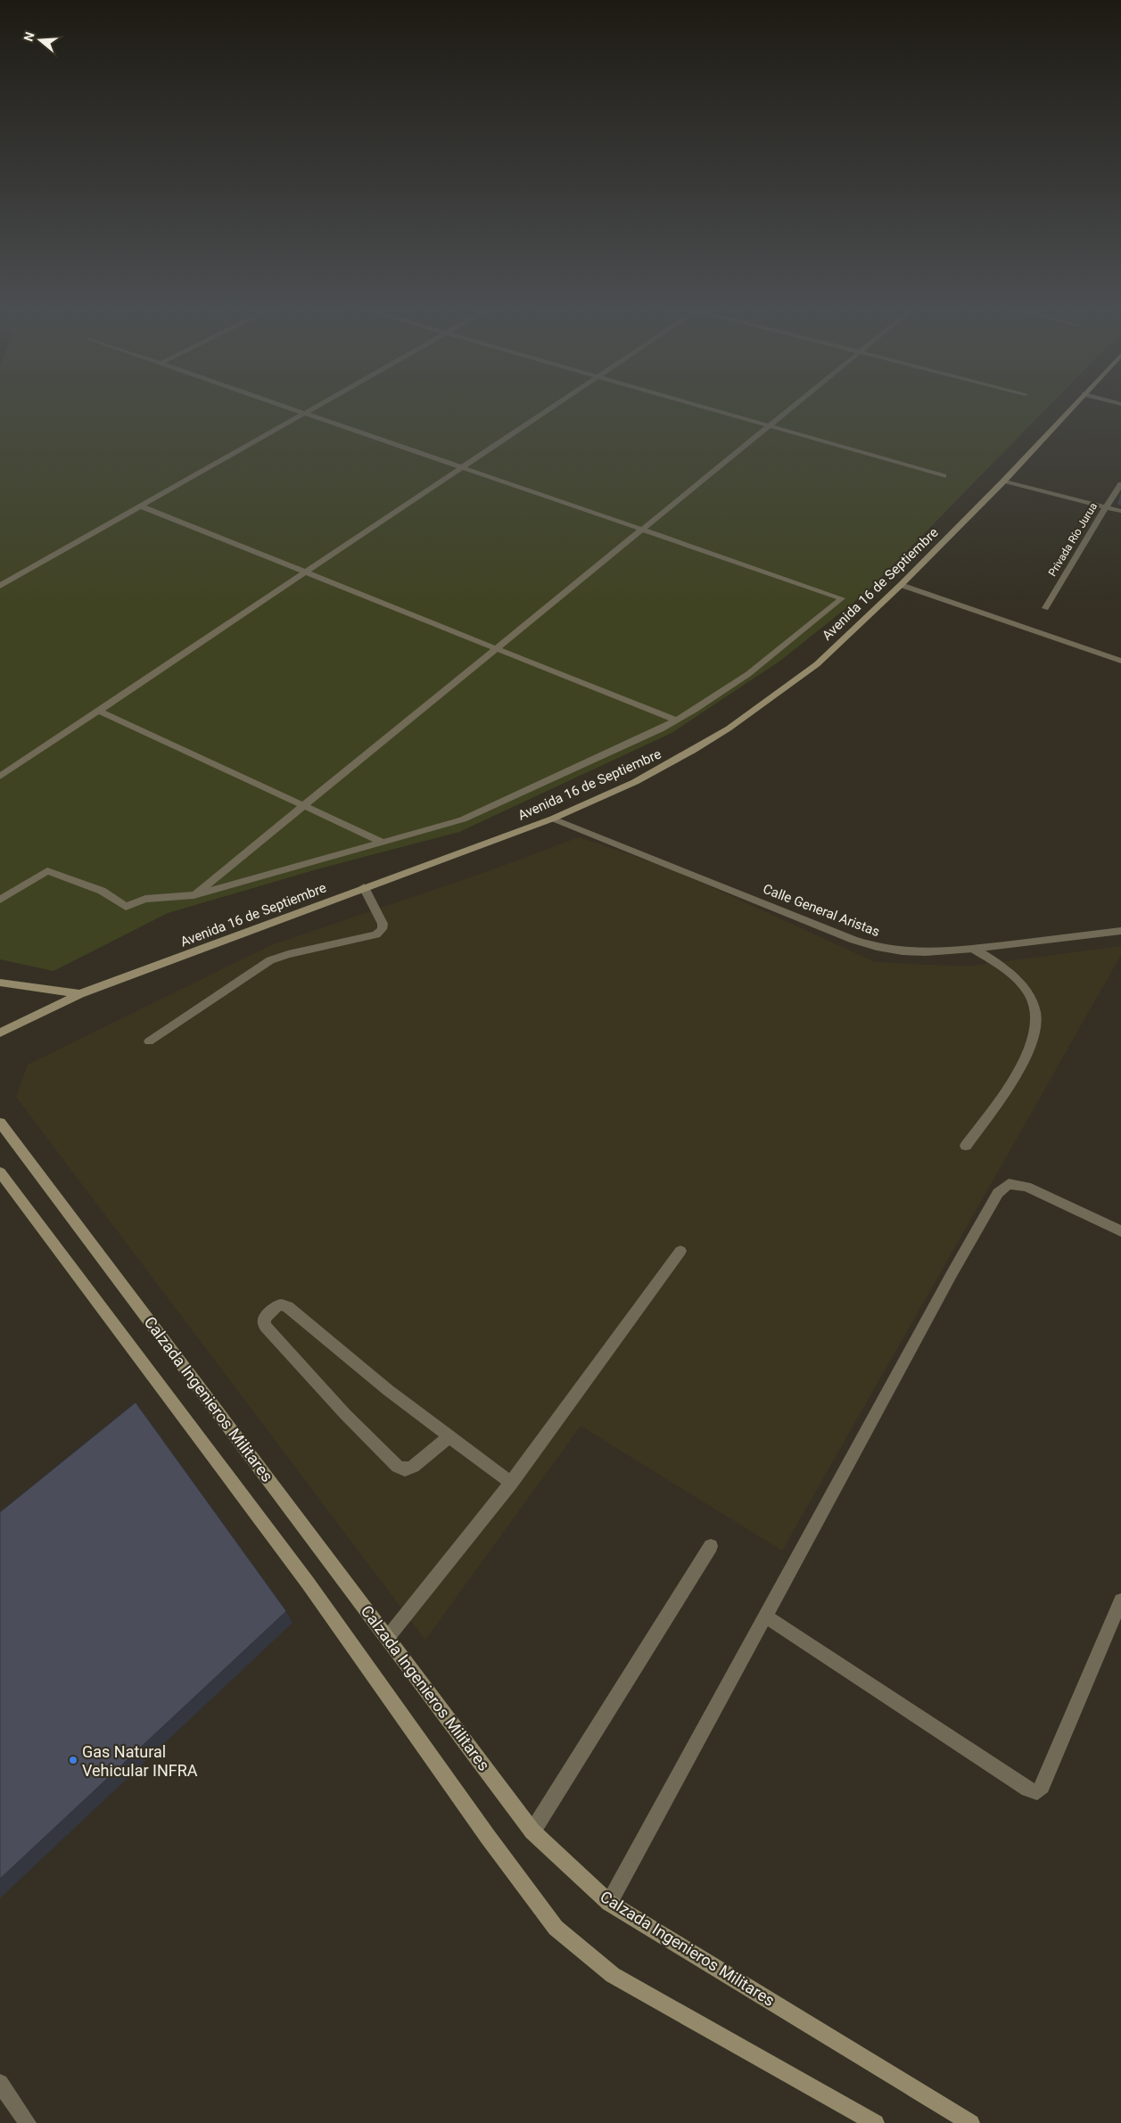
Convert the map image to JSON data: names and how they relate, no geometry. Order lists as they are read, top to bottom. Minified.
{"streets":{"main road":["Avenida 16 de Septiembre","Calzada Ingenieros Militares"],"street":["Privada Río Jurua","Calle General Aristas"]},"crossings":[["Avenida 16 de Septiembre","Calle General Aristas"]],"places":["Gas Natural Vehicular INFRA"],"north":"left"}
